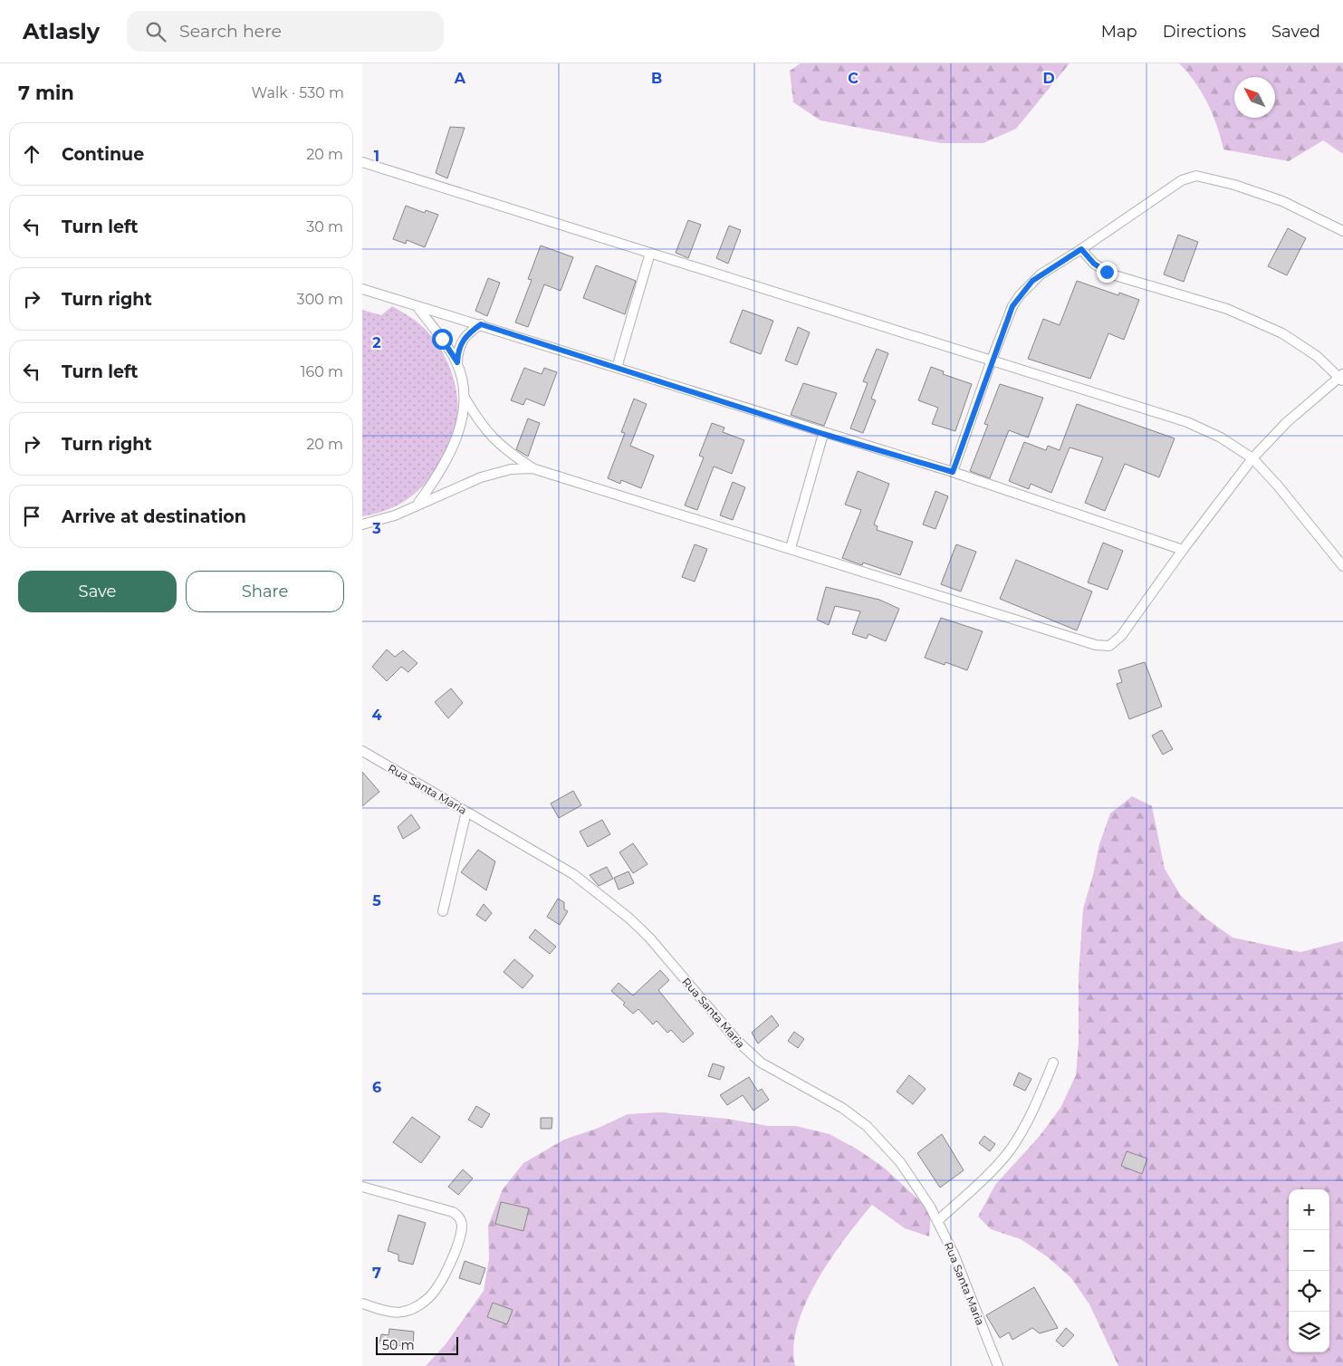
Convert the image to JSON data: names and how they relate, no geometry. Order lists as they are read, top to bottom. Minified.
{"streets":{"street":["Rua Santa Maria"]},"scale_bar":"50 m","north":"top left","page":{"header":"Atlasly","search":"Search here","nav":["Map","Directions","Saved"],"heading":["7 min","Walk · 530 m"],"list":[["Continue","20 m"],["Turn left","30 m"],["Turn right","300 m"],["Turn left","160 m"],["Turn right","20 m"],"Arrive at destination"],"buttons":["Save","Share"],"map_buttons":["+","−"],"scale":"50 m"},"grid":{"columns":["A","B","C","D"],"rows":["1","2","3","4","5","6","7"]}}
